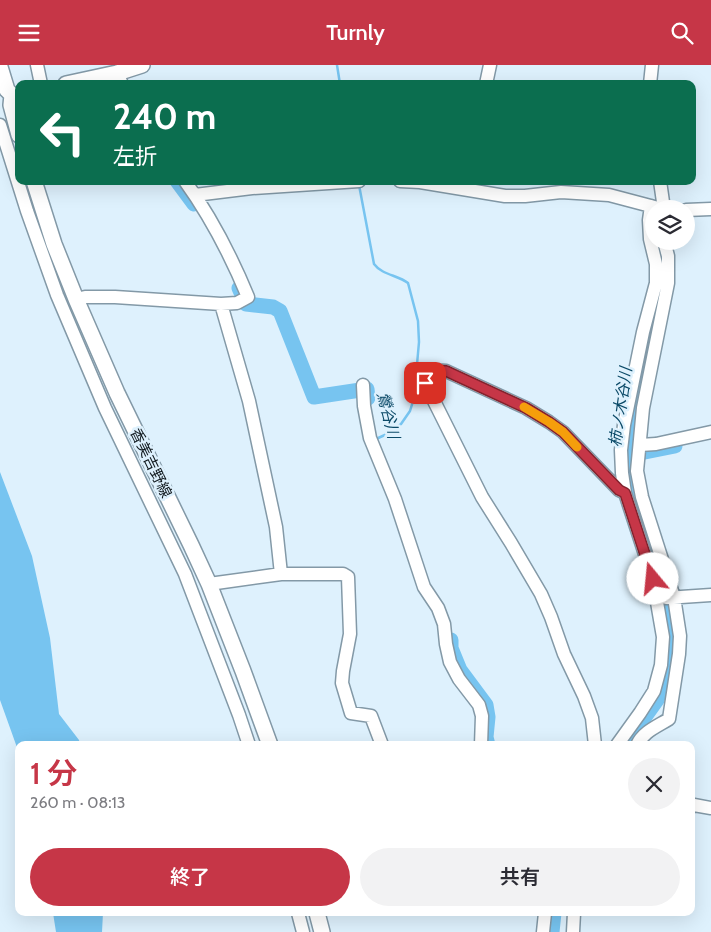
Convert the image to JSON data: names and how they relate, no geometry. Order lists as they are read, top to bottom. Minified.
{"streets":{"main road":["香美吉野線"]},"water":["柿ノ木谷川","鶯谷川"],"page":{"header":"Turnly","turn":["240 m","左折"],"heading":["1 分","260 m · 08:13"],"buttons":["終了","共有"]}}
